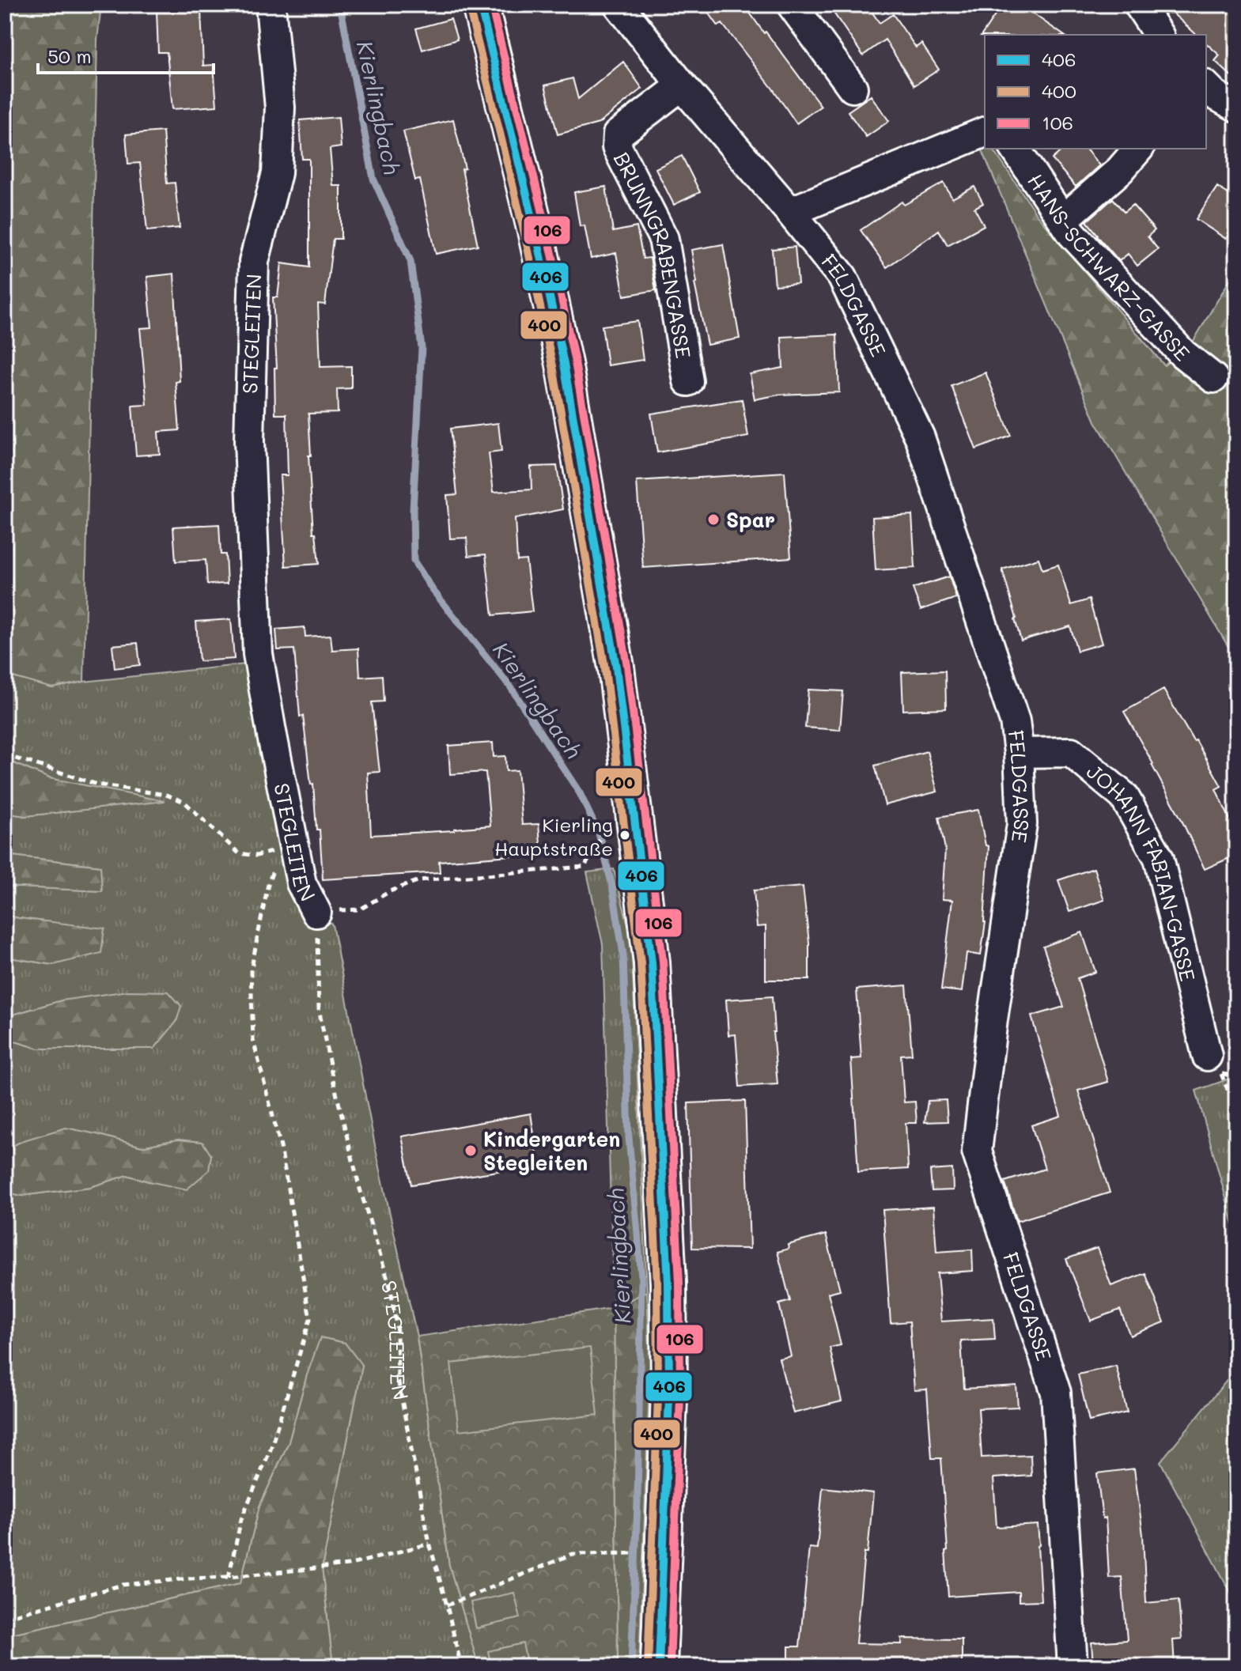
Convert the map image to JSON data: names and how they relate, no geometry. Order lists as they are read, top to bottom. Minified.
{"streets":{"street":["BRUNNGRABENGASSE","HANS-SCHWARZ-GASSE","FELDGASSE","STEGLEITEN","JOHANN FABIAN-GASSE"]},"crossings":[["BRUNNGRABENGASSE","FELDGASSE"],["FELDGASSE","JOHANN FABIAN-GASSE"]],"water":["Kierlingbach"],"places":["Spar","Kierling Hauptstraße","Kindergarten Stegleiten"],"lines":["transit line 406","transit line 106","transit line 400"],"legend":["406","400","106"],"scale_bar":"50 m"}
